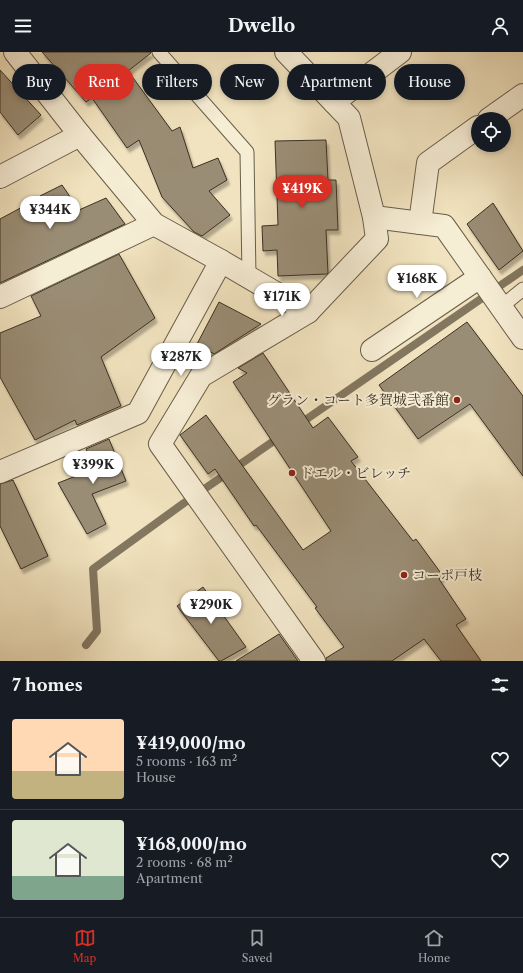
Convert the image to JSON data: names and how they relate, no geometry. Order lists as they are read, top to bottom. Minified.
{"places":["グラン・コート多賀城弐番館","ドエル・ビレッチ","コーポ戸枝"],"page":{"header":"Dwello","chip":["Buy","Rent","Filters","New","Apartment","House"],"price":["¥419K","¥344K","¥168K","¥171K","¥287K","¥399K","¥290K"],"heading":"7 homes","list":[{"name":"¥419,000/mo","note":"5 rooms · 163 m² · House"},{"name":"¥168,000/mo","note":"2 rooms · 68 m² · Apartment"}],"tabs":["Map","Saved","Home"]}}
